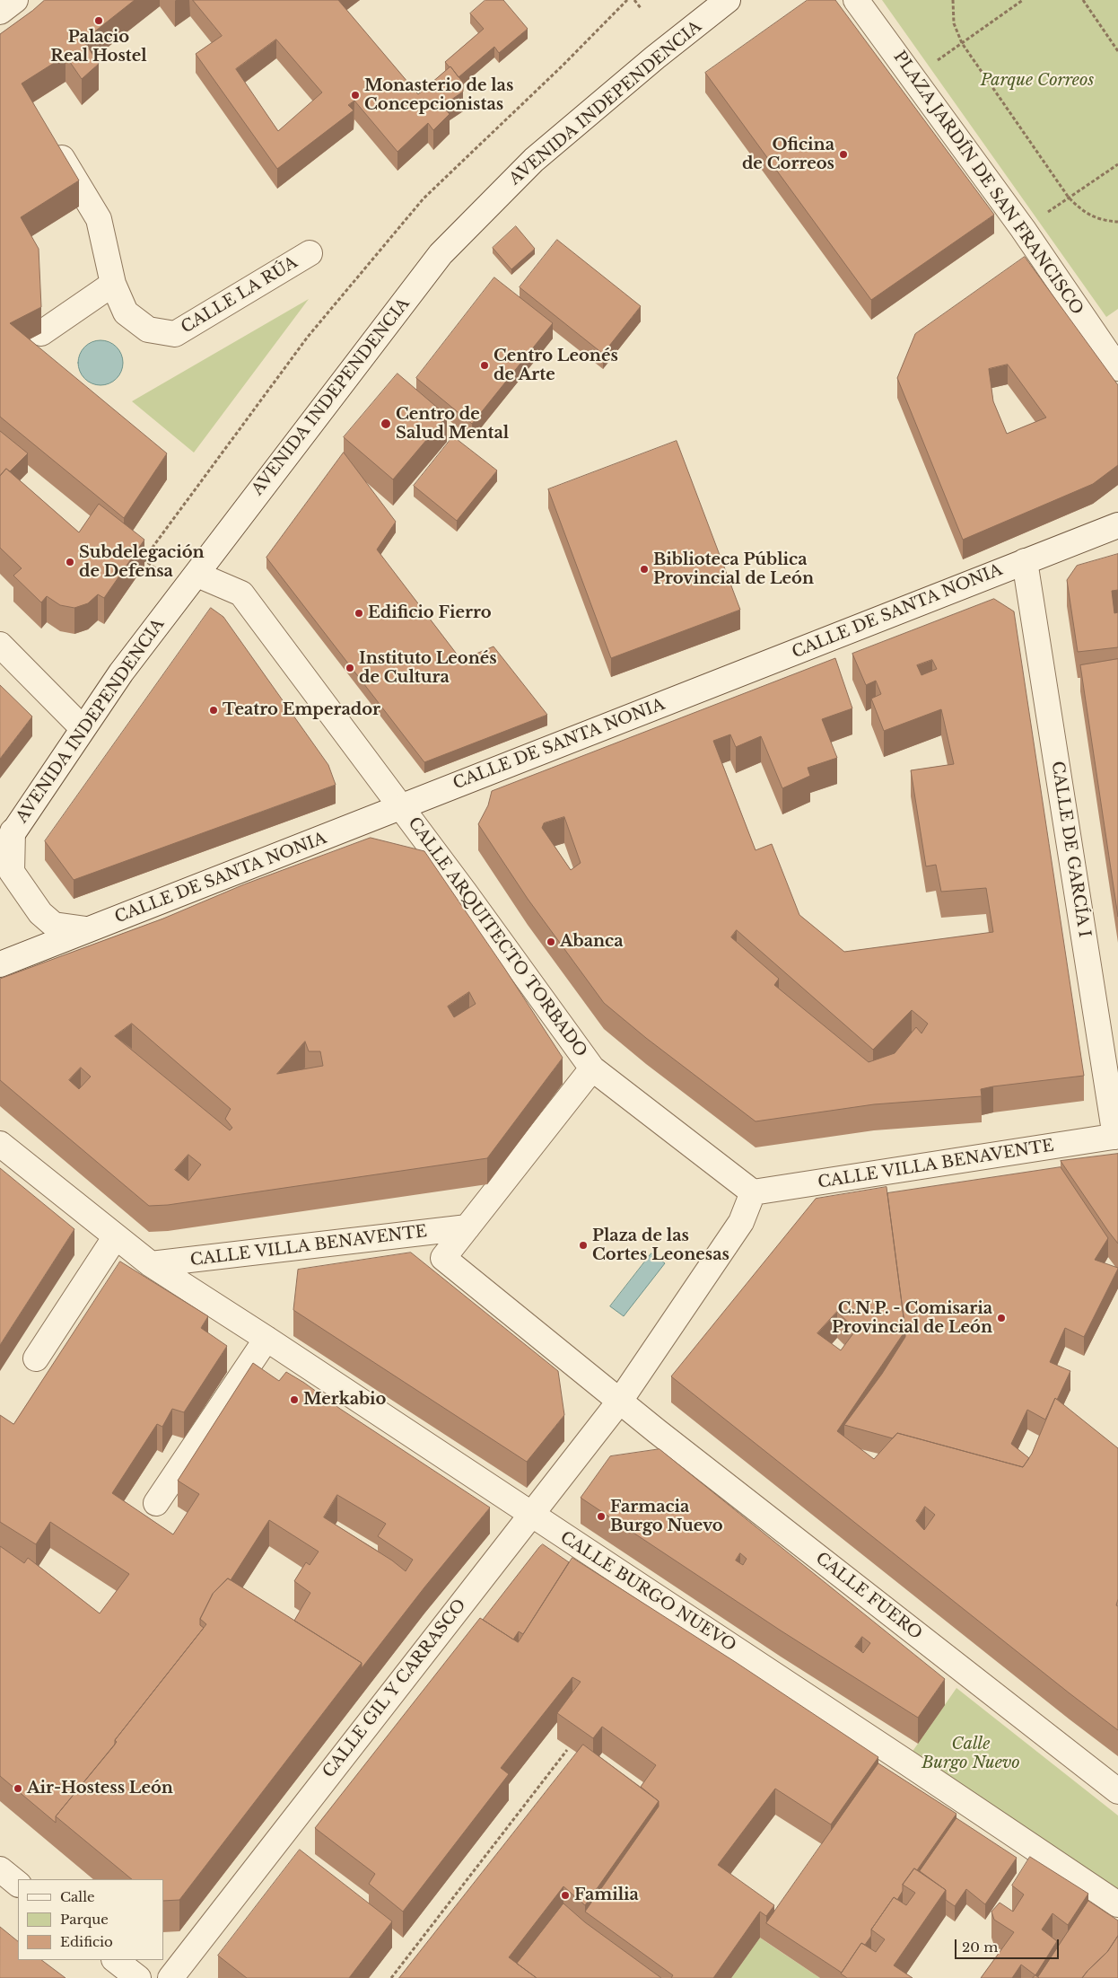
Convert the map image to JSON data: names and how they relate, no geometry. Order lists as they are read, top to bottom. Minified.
{"streets":{"street":["AVENIDA INDEPENDENCIA","PLAZA JARDÍN DE SAN FRANCISCO","CALLE LA RÚA","CALLE DE SANTA NONIA","CALLE DE GARCÍA I","CALLE ARQUITECTO TORBADO","CALLE VILLA BENAVENTE","CALLE BURGO NUEVO","CALLE FUERO","CALLE GIL Y CARRASCO"]},"crossings":[["AVENIDA INDEPENDENCIA","CALLE ARQUITECTO TORBADO"],["CALLE DE SANTA NONIA","CALLE DE GARCÍA I"],["CALLE DE SANTA NONIA","CALLE ARQUITECTO TORBADO"],["CALLE DE GARCÍA I","CALLE VILLA BENAVENTE"],["CALLE VILLA BENAVENTE","CALLE BURGO NUEVO"],["CALLE BURGO NUEVO","CALLE GIL Y CARRASCO"],["CALLE FUERO","CALLE GIL Y CARRASCO"]],"parks":["Parque Correos","Calle Burgo Nuevo"],"places":["Palacio Real Hostel","Monasterio de las Concepcionistas","Oficina de Correos","Centro Leonés de Arte","Centro de Salud Mental","Subdelegación de Defensa","Biblioteca Pública Provincial de León","Edificio Fierro","Instituto Leonés de Cultura","Teatro Emperador","Abanca","Plaza de las Cortes Leonesas","C.N.P. - Comisaria Provincial de León","Merkabio","Farmacia Burgo Nuevo","Air-Hostess León","Familia"],"legend":["Calle","Parque","Edificio"],"scale_bar":"20 m"}
